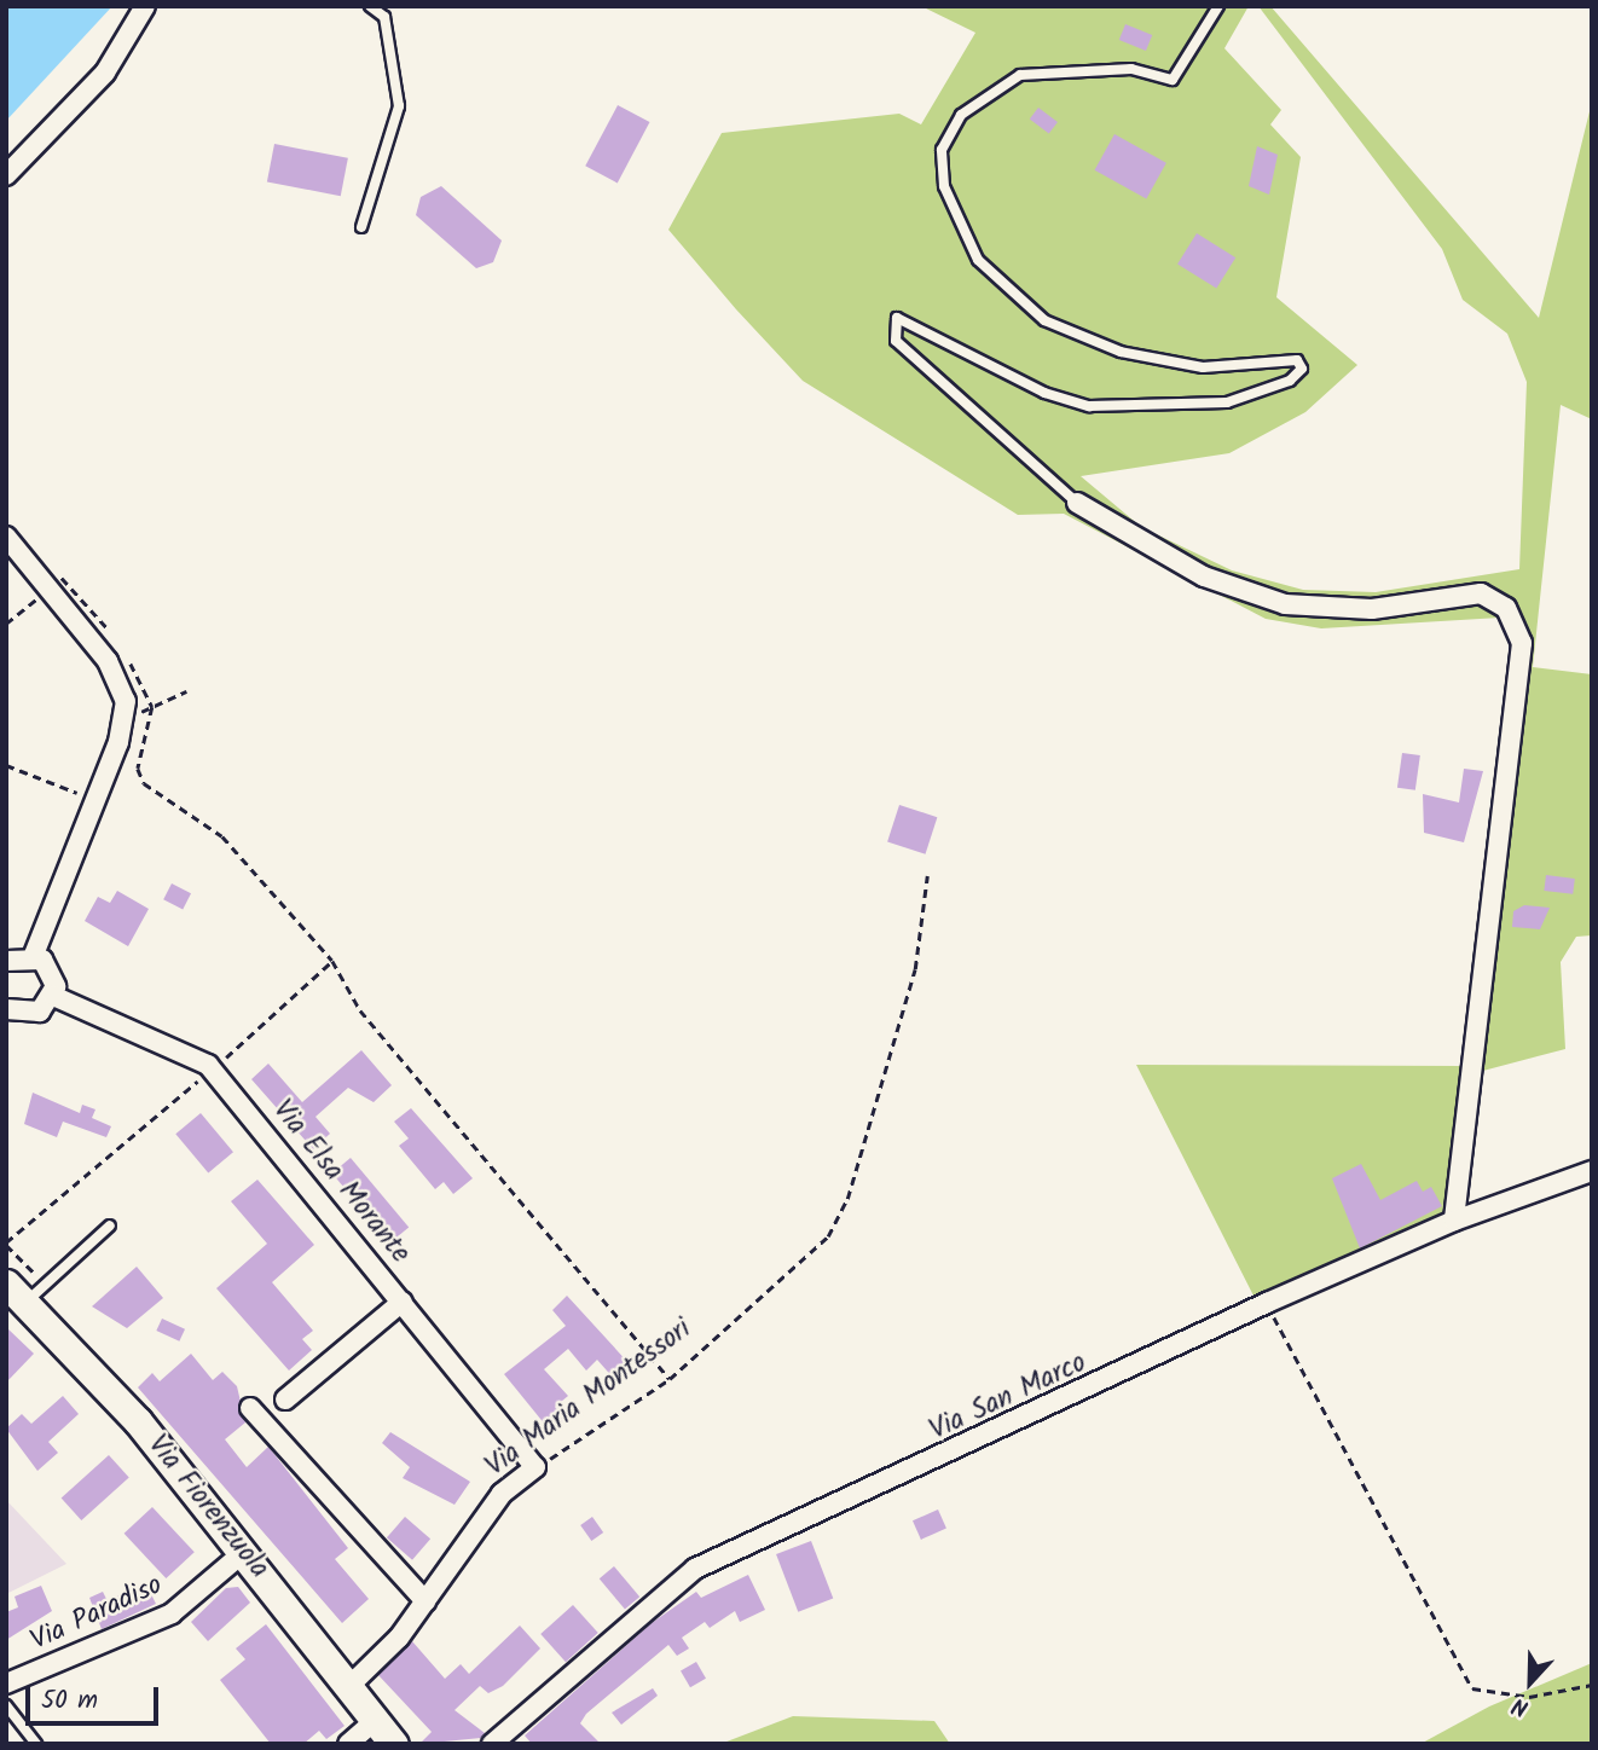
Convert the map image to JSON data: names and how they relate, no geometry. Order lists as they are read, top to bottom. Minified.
{"streets":{"street":["Via Elsa Morante","Via San Marco","Via Maria Montessori","Via Fiorenzuola","Via Paradiso"]},"crossings":[["Via Elsa Morante","Via Maria Montessori"],["Via Maria Montessori","Via Fiorenzuola"],["Via Fiorenzuola","Via Paradiso"]],"scale_bar":"50 m","north":"bottom"}
